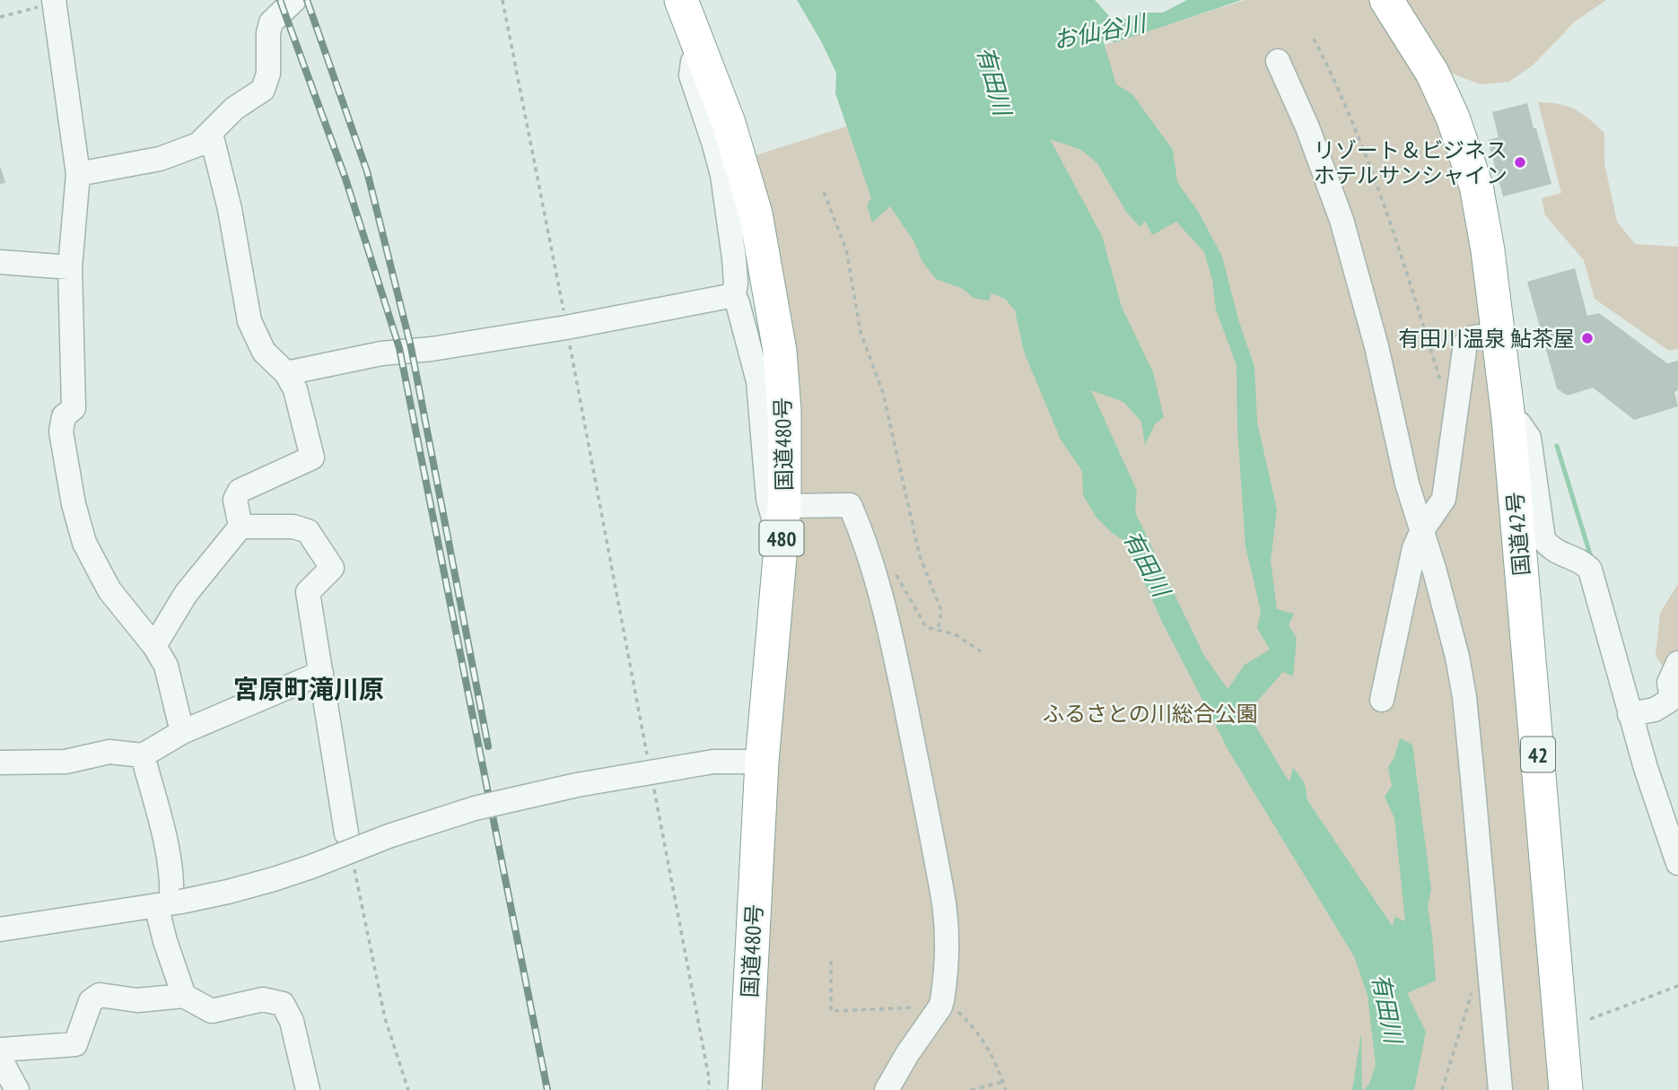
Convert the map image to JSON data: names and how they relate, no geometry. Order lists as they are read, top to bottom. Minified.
{"streets":{"highway":["国道480号","国道42号","480","42"]},"districts":["宮原町滝川原"],"water":["お仙谷川","有田川"],"parks":["ふるさとの川総合公園"],"places":["リゾート＆ビジネス ホテルサンシャイン","有田川温泉 鮎茶屋"]}
